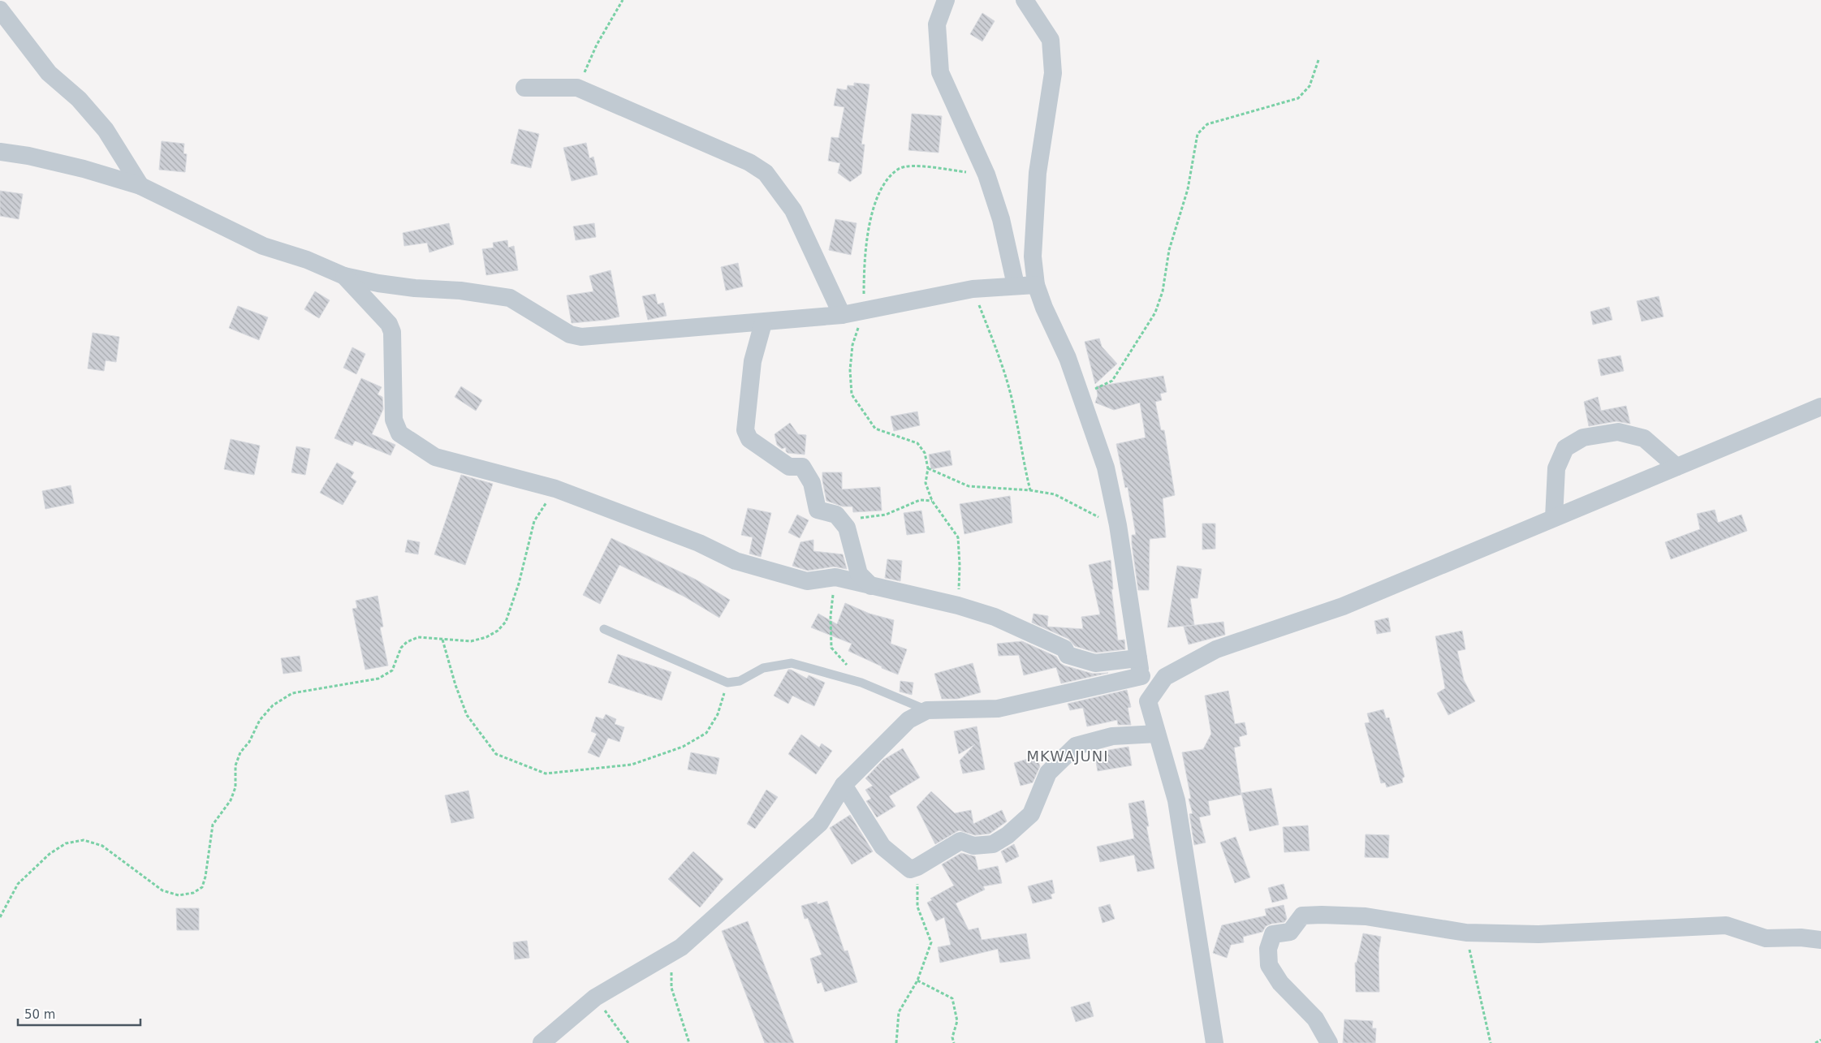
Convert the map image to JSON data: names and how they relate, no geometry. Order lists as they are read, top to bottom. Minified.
{"districts":["MKWAJUNI"],"scale_bar":"50 m"}
